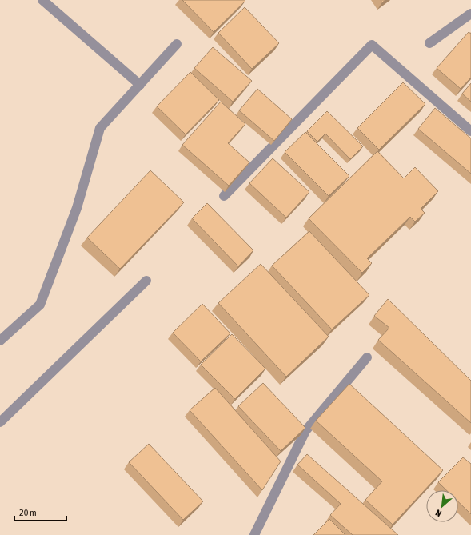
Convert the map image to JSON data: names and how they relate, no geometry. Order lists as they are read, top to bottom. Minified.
{"scale_bar":"20 m","north":"bottom left"}
